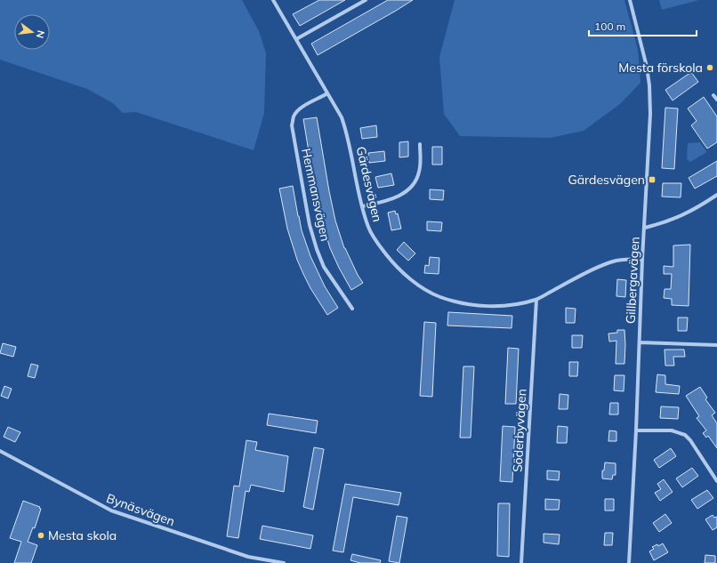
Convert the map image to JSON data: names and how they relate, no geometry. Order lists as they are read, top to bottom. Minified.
{"streets":{"street":["Gärdesvägen","Hemmansvägen","Gillbergavägen","Söderbyvägen","Bynäsvägen"]},"crossings":[["Gärdesvägen","Hemmansvägen"],["Gärdesvägen","Gillbergavägen"],["Gärdesvägen","Söderbyvägen"]],"places":{"other":["Mesta förskola","Mesta skola"],"transit":["Gärdesvägen"]},"scale_bar":"100 m","north":"right"}
